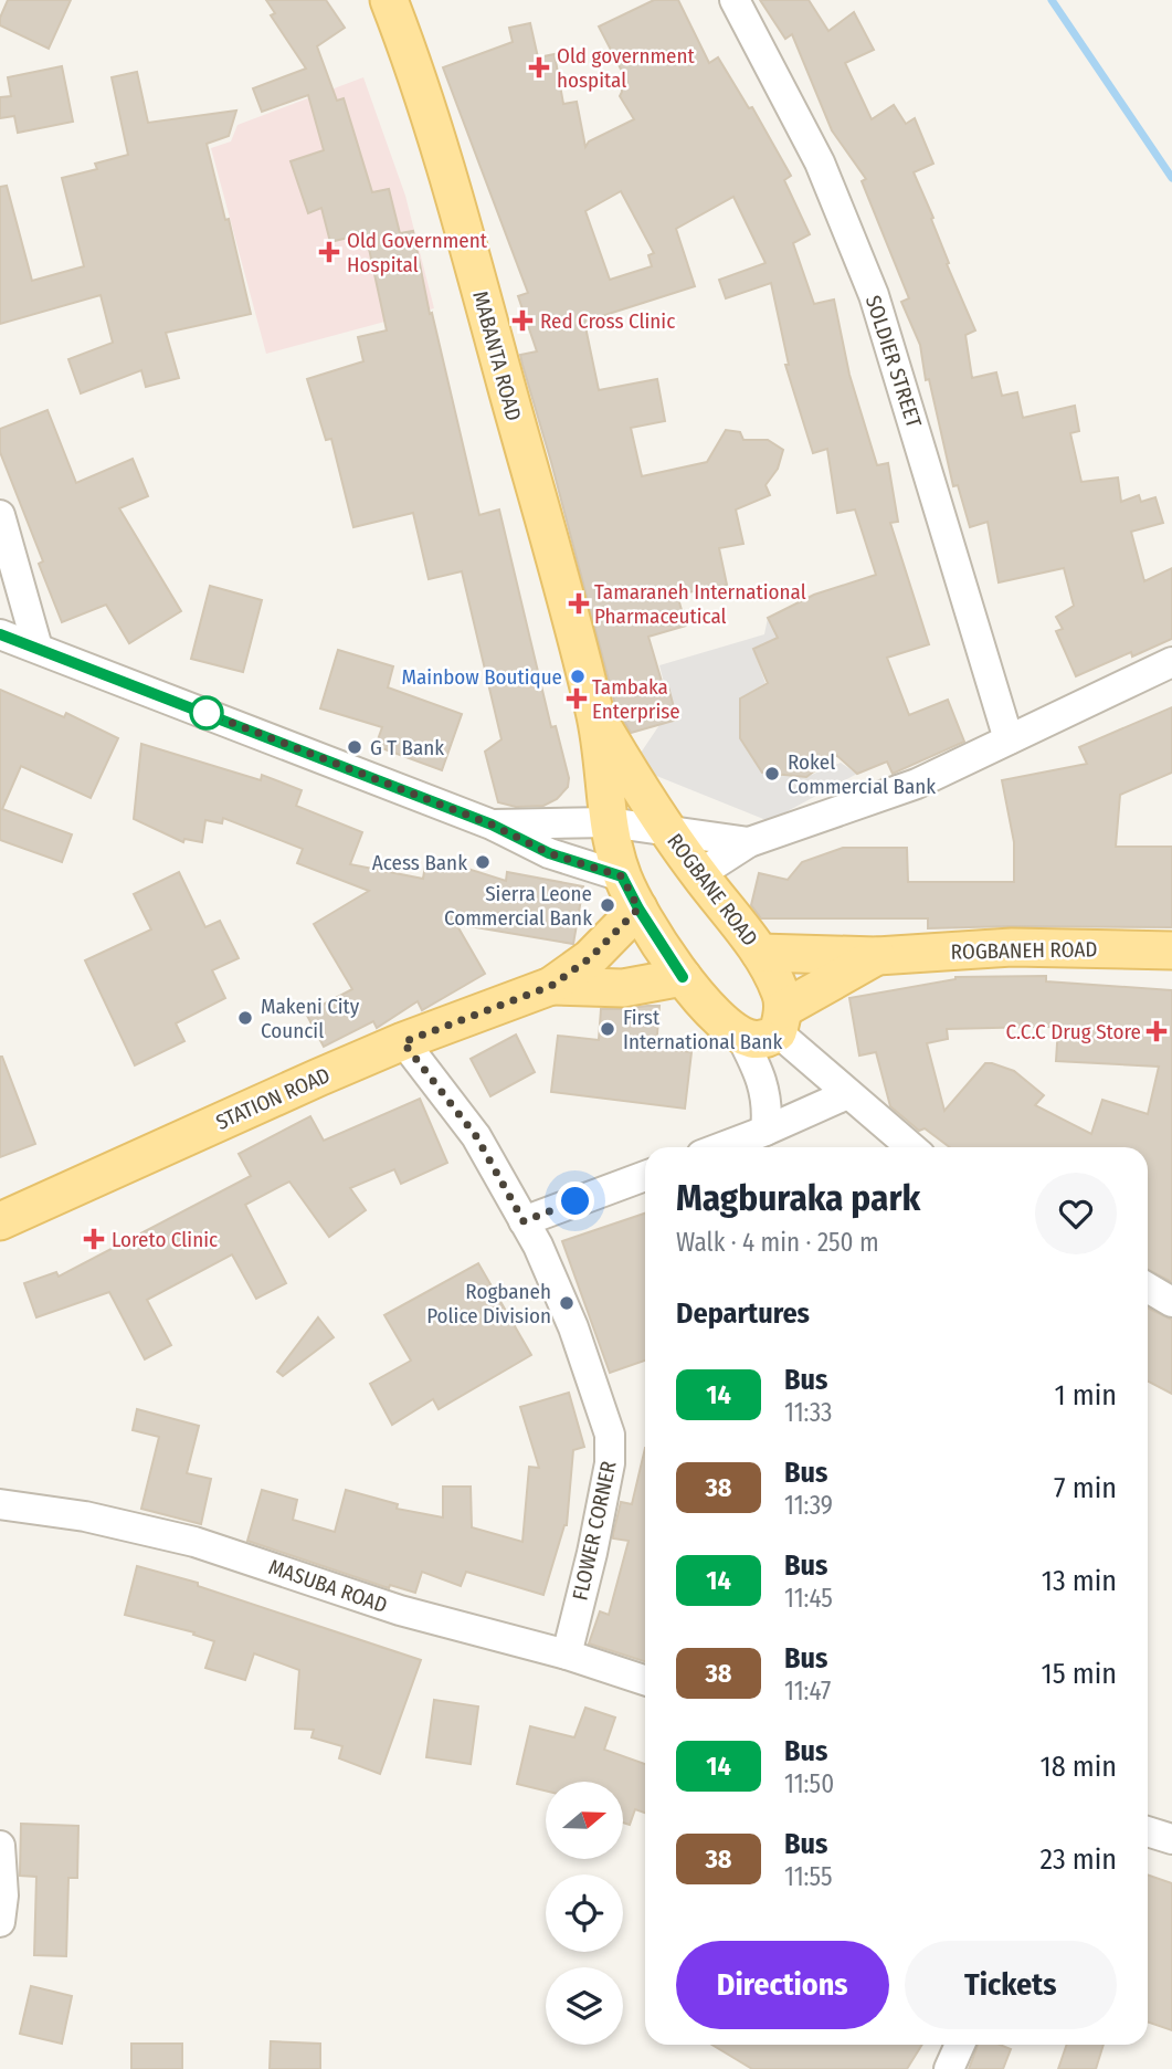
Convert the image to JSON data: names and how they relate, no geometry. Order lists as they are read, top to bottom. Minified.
{"streets":{"main road":["MABANTA ROAD","ROGBANE ROAD","ROGBANEH ROAD","STATION ROAD"],"street":["SOLDIER STREET","FLOWER CORNER","MASUBA ROAD"]},"crossings":[["MABANTA ROAD","ROGBANE ROAD"],["ROGBANE ROAD","ROGBANEH ROAD"],["STATION ROAD","FLOWER CORNER"],["FLOWER CORNER","MASUBA ROAD"]],"places":{"health":["Old government hospital","Old Government Hospital","Red Cross Clinic","Tamaraneh International Pharmaceutical","Tambaka Enterprise","C.C.C Drug Store","Loreto Clinic"],"other":["Mainbow Boutique","G T Bank","Rokel Commercial Bank","Acess Bank","Sierra Leone Commercial Bank","Makeni City Council","First International Bank","Rogbaneh Police Division"]},"lines":["bus line 14"],"north":"right","page":{"heading":[["Magburaka park","Walk · 4 min · 250 m"],"Departures"],"list":[{"mark":"14","name":"Bus","note":"11:33","value":"1 min"},{"mark":"38","name":"Bus","note":"11:39","value":"7 min"},{"mark":"14","name":"Bus","note":"11:45","value":"13 min"},{"mark":"38","name":"Bus","note":"11:47","value":"15 min"},{"mark":"14","name":"Bus","note":"11:50","value":"18 min"},{"mark":"38","name":"Bus","note":"11:55","value":"23 min"}],"buttons":["Directions","Tickets"]}}
